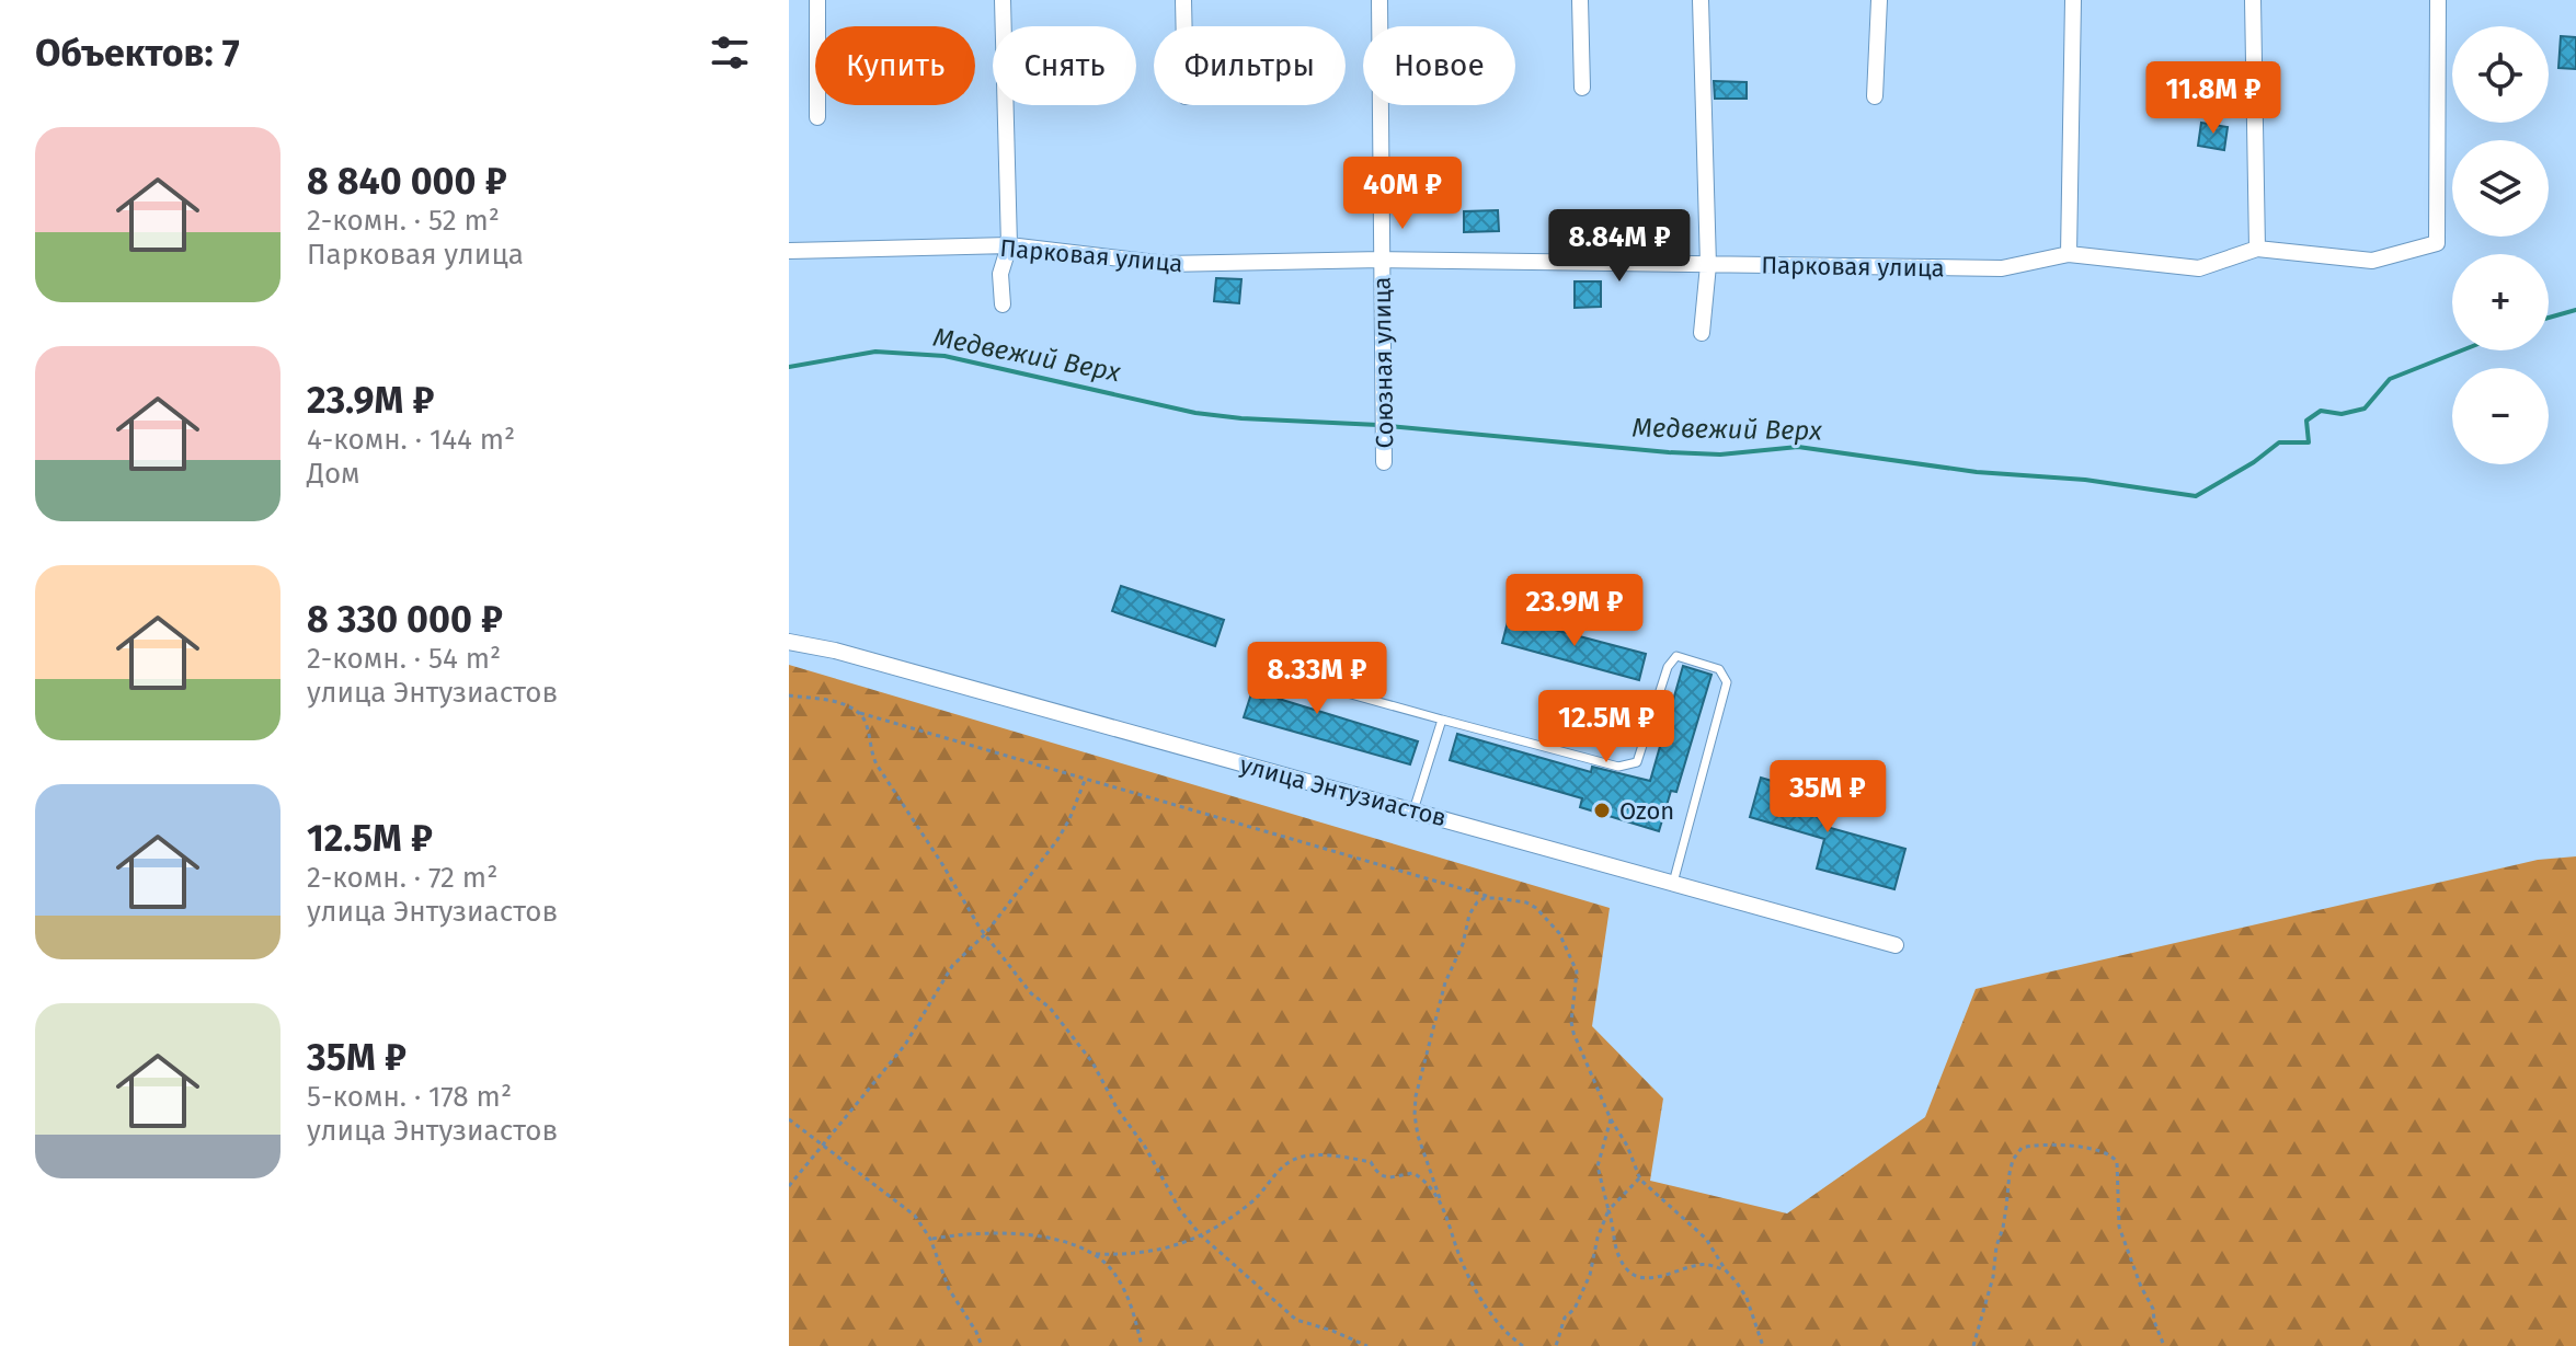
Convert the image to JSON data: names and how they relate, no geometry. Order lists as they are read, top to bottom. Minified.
{"streets":{"street":["Парковая улица","Союзная улица","улица Энтузиастов"]},"crossings":[["Парковая улица","Союзная улица"]],"water":["Медвежий Верх"],"places":["Ozon"],"page":{"heading":"Объектов: 7","map_buttons":["+","−"],"chip":["Купить","Снять","Фильтры","Новое"],"price":["11.8M ₽","40M ₽","8.84M ₽","23.9M ₽","8.33M ₽","12.5M ₽","35M ₽"],"list":[{"name":"8 840 000 ₽","note":"2-комн. · 52 m² · Парковая улица"},{"name":"23.9M ₽","note":"4-комн. · 144 m² · Дом"},{"name":"8 330 000 ₽","note":"2-комн. · 54 m² · улица Энтузиастов"},{"name":"12.5M ₽","note":"2-комн. · 72 m² · улица Энтузиастов"},{"name":"35M ₽","note":"5-комн. · 178 m² · улица Энтузиастов"}]}}
